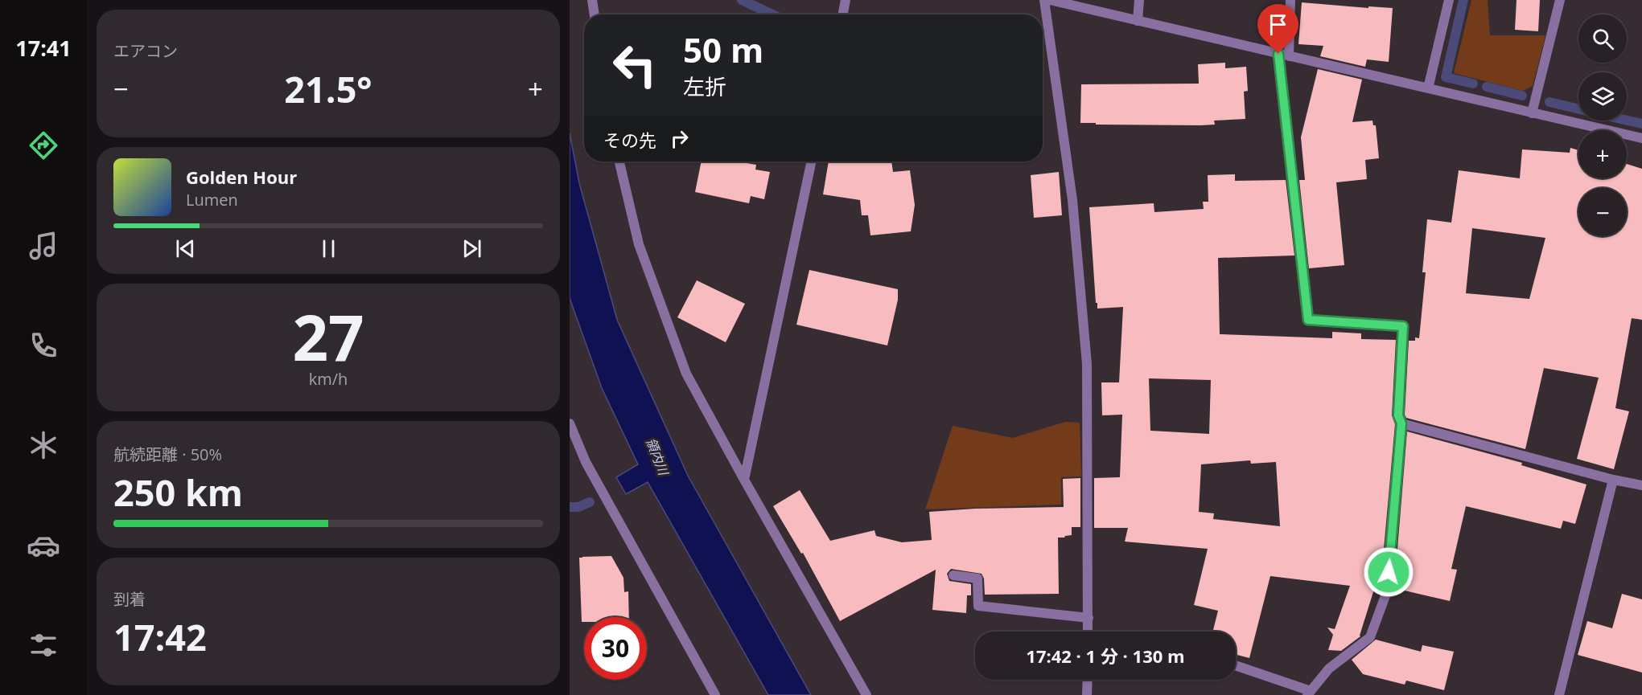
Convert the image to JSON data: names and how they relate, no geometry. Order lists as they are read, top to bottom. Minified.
{"water":["領内川"],"page":{"tabs":"17:41","tile":["エアコン",["27","km/h"],["航続距離 · 50%","250 km"],["到着","17:42"]],"map_buttons":["+","−"],"turn":["50 m","左折"],"heat":["−","21.5°","+"],"then":"その先","song":["Golden Hour","Lumen"],"limit":"30","trip":"17:42 · 1 分 · 130 m"}}
